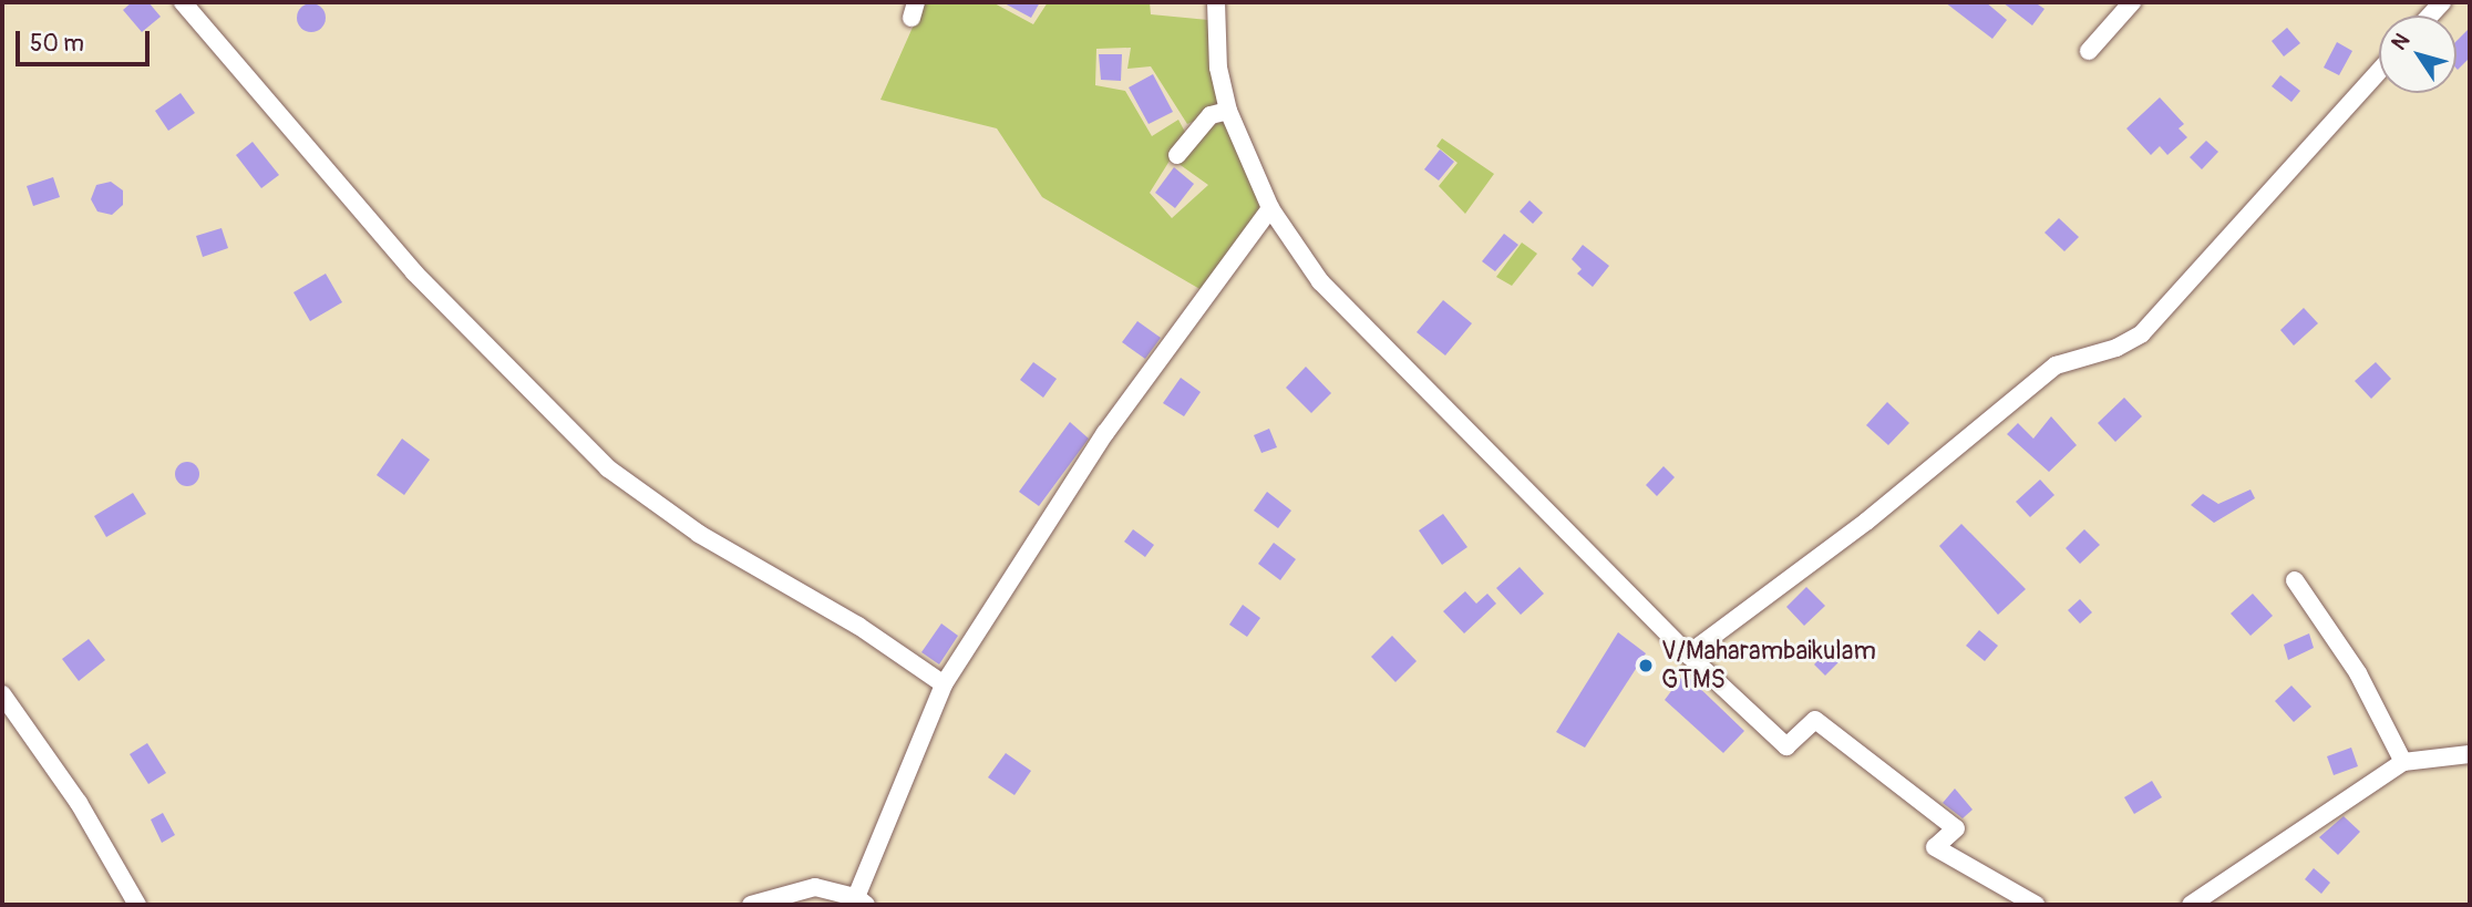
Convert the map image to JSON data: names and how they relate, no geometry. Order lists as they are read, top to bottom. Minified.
{"places":["V/Maharambaikulam GTMS"],"scale_bar":"50 m","north":"top left"}
